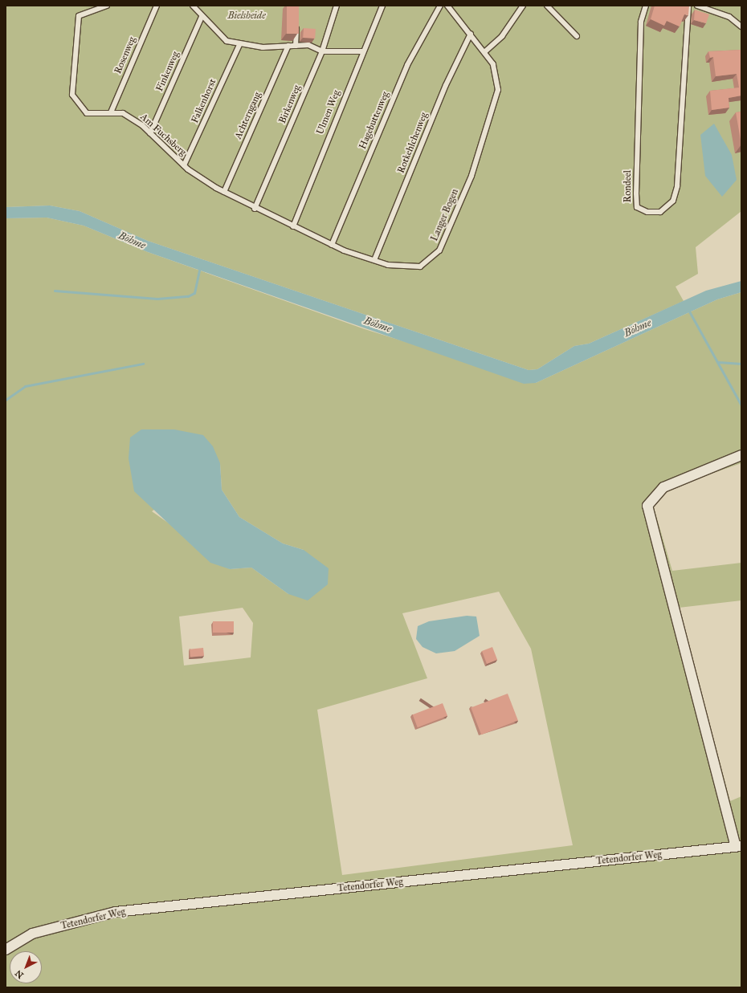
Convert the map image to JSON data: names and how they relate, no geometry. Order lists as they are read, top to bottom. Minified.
{"streets":{"street":["Tetendorfer Weg"],"lane":["Rosenweg","Finkenweg","Falkenhorst","Birkenweg","Ulmen Weg","Achterngang","Hagebuttenweg","Am Fuchsberg","Rotkehlchenweg","Rondeel","Langer Bogen"]},"crossings":[["Rosenweg","Am Fuchsberg"],["Finkenweg","Am Fuchsberg"],["Falkenhorst","Am Fuchsberg"],["Birkenweg","Am Fuchsberg"],["Birkenweg","Langer Bogen"],["Ulmen Weg","Langer Bogen"],["Achterngang","Am Fuchsberg"],["Hagebuttenweg","Langer Bogen"],["Am Fuchsberg","Langer Bogen"],["Rotkehlchenweg","Langer Bogen"]],"water":["Böhme"],"parks":["Bielsheide"],"north":"bottom left"}
